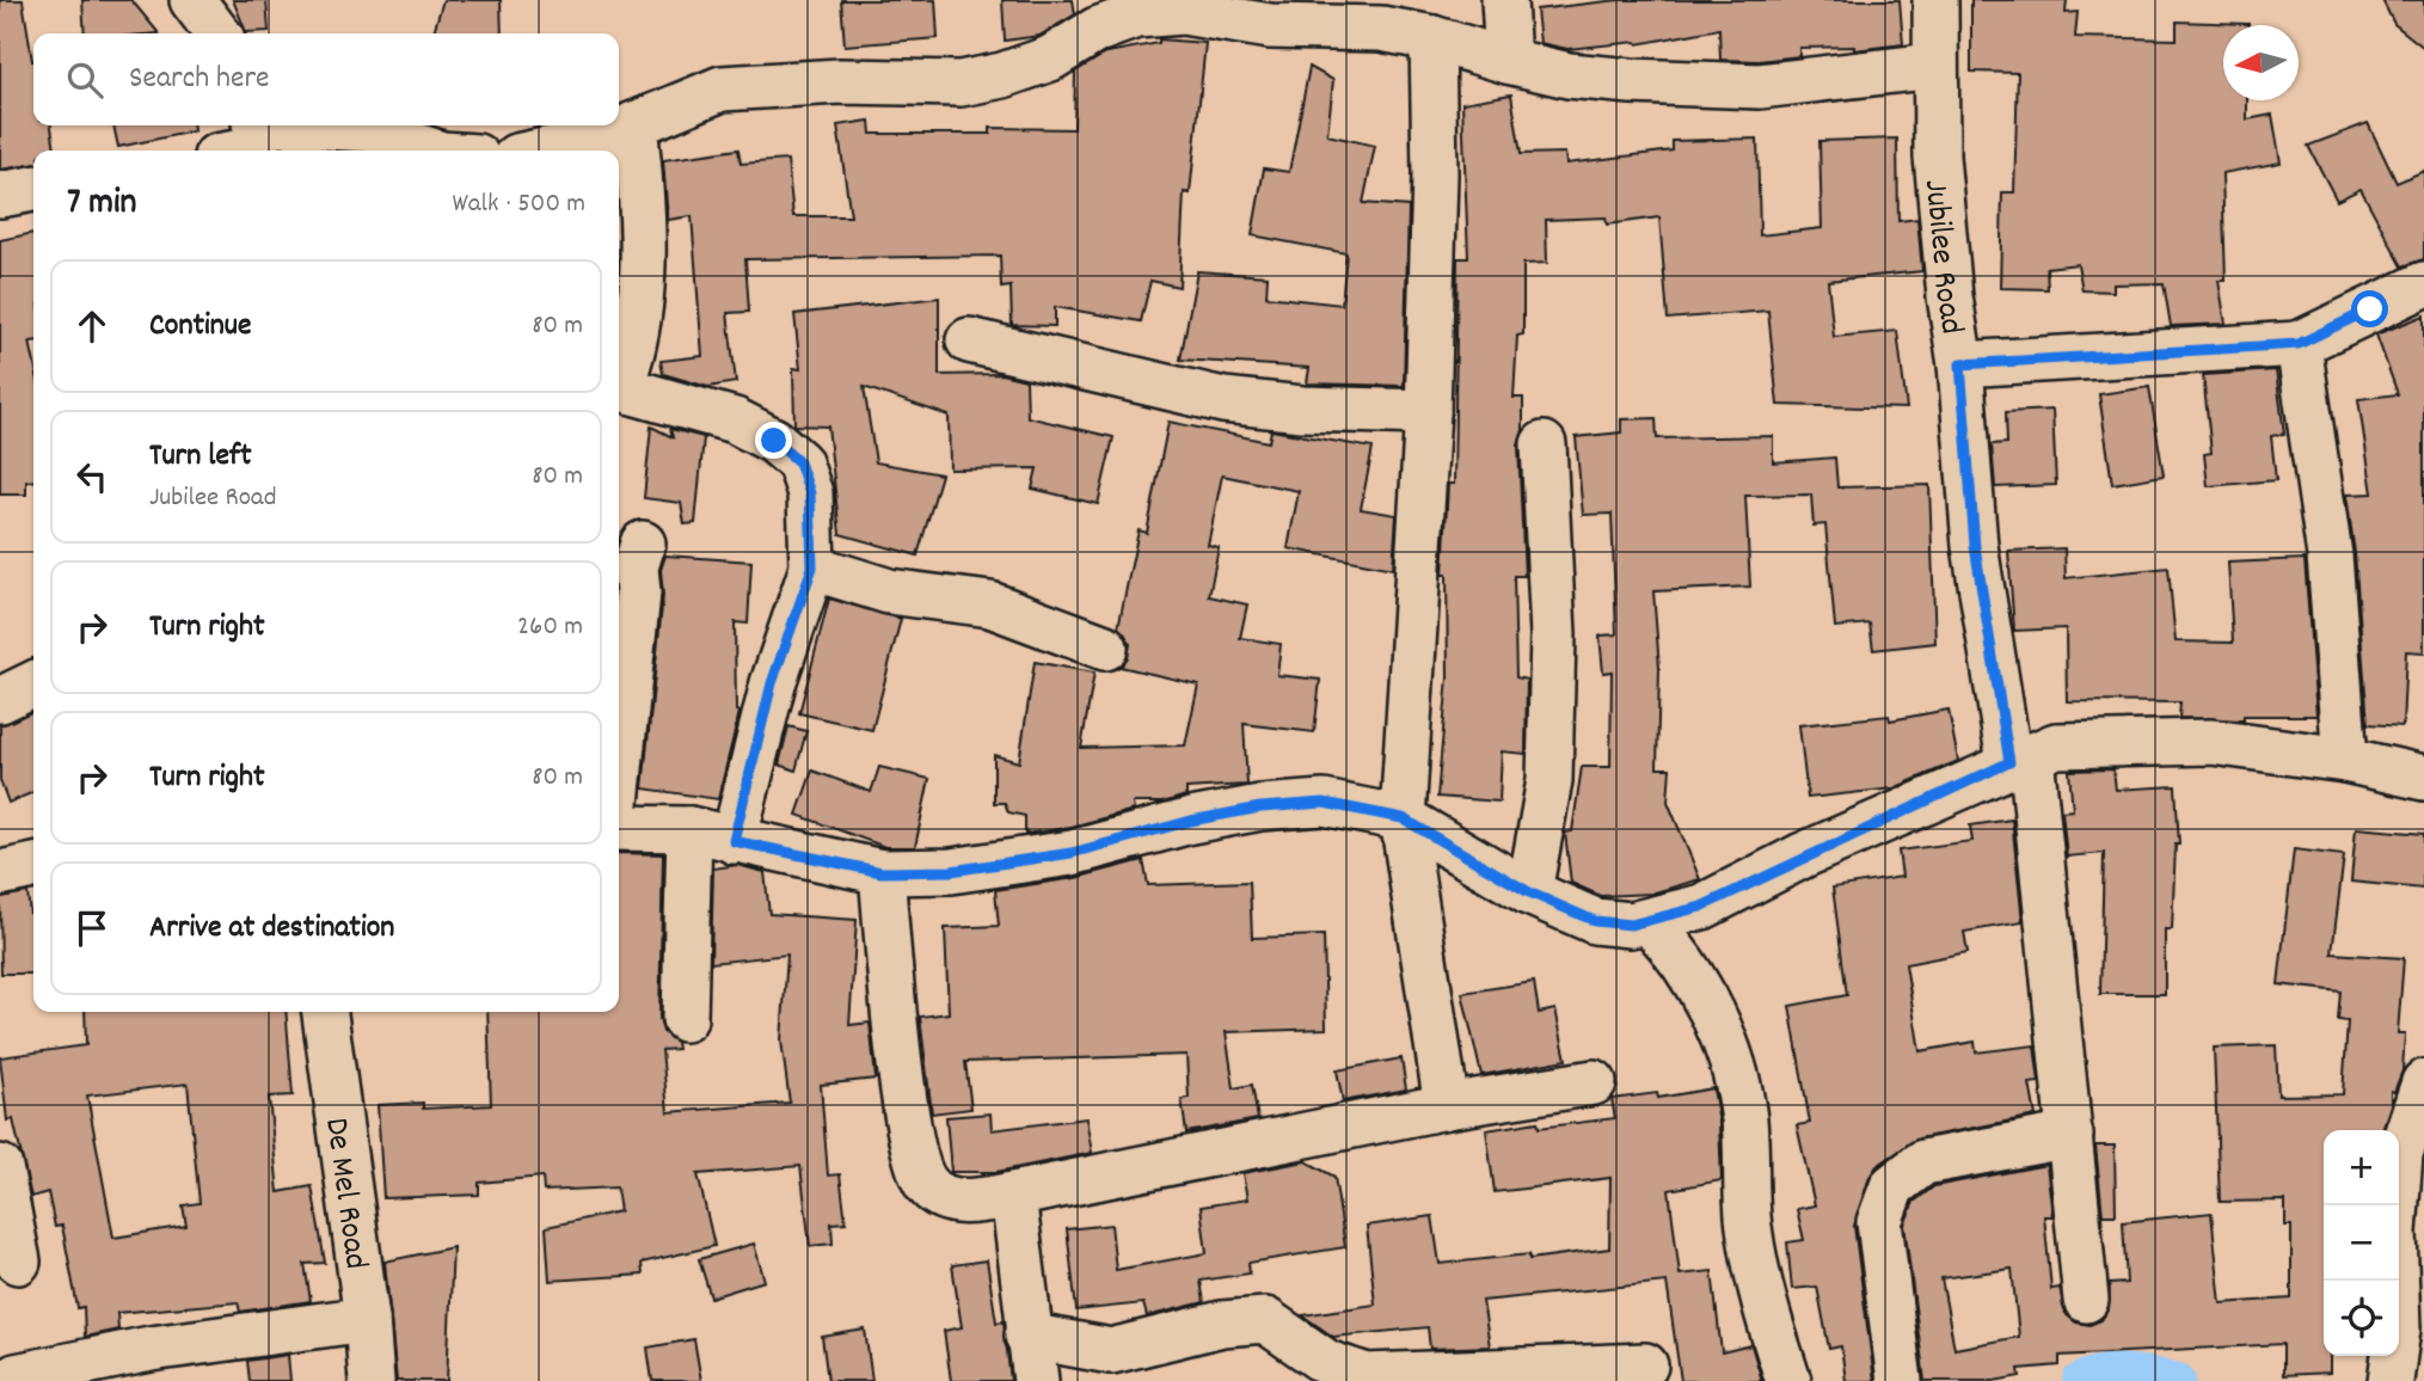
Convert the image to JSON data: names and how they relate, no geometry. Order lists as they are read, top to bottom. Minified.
{"streets":{"street":["Jubilee Road","De Mel Road"]},"north":"left","page":{"search":"Search here","heading":["7 min","Walk · 500 m"],"list":[["Continue","80 m"],["Turn left","Jubilee Road","80 m"],["Turn right","260 m"],["Turn right","80 m"],"Arrive at destination"],"map_buttons":["+","−"]}}
